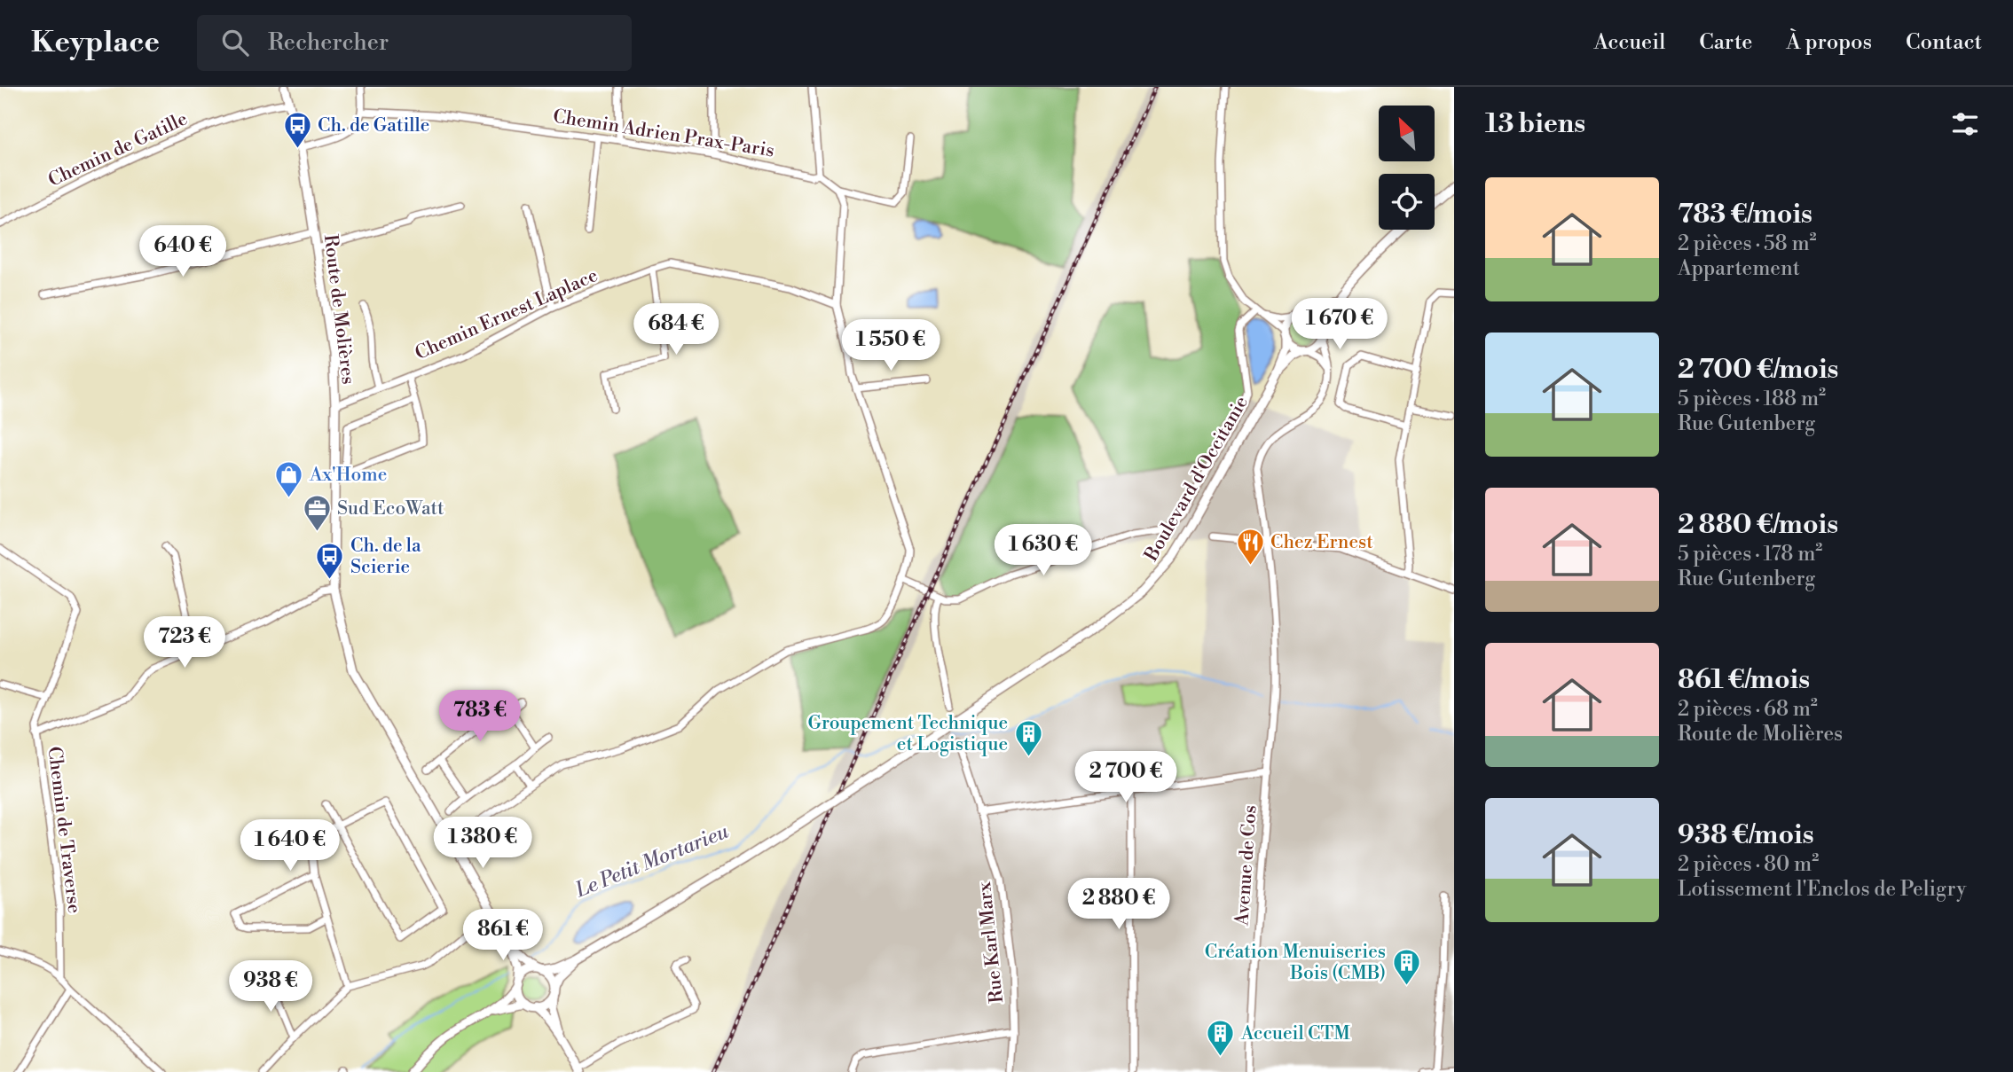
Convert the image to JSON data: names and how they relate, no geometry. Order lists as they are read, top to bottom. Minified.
{"streets":{"main road":["Route de Molières","Boulevard d'Occitanie"],"street":["Chemin Adrien Prax-Paris","Chemin de Gatille","Chemin Ernest Laplace","Chemin de Traverse","Avenue de Cos","Rue Karl Marx"]},"crossings":[["Chemin de Gatille","Route de Molières"],["Route de Molières","Chemin Ernest Laplace"],["Route de Molières","Boulevard d'Occitanie"]],"water":["Le Petit Mortarieu"],"places":{"bus stop":["Ch. de Gatille","Ch. de la Scierie"],"shop":["Ax'Home"],"office":["Sud EcoWatt"],"restaurant":["Chez Ernest"],"building":["Groupement Technique et Logistique","Création Menuiseries Bois (CMB)","Accueil CTM"]},"north":"top left","page":{"header":"Keyplace","search":"Rechercher","nav":["Accueil","Carte","À propos","Contact"],"heading":"13 biens","list":[{"name":"783 €/mois","note":"2 pièces · 58 m² · Appartement"},{"name":"2 700 €/mois","note":"5 pièces · 188 m² · Rue Gutenberg"},{"name":"2 880 €/mois","note":"5 pièces · 178 m² · Rue Gutenberg"},{"name":"861 €/mois","note":"2 pièces · 68 m² · Route de Molières"},{"name":"938 €/mois","note":"2 pièces · 80 m² · Lotissement l'Enclos de Peligry"}],"price":["640 €","1 670 €","684 €","1 550 €","1 630 €","723 €","783 €","2 700 €","1 380 €","1 640 €","2 880 €","861 €","938 €"]}}
